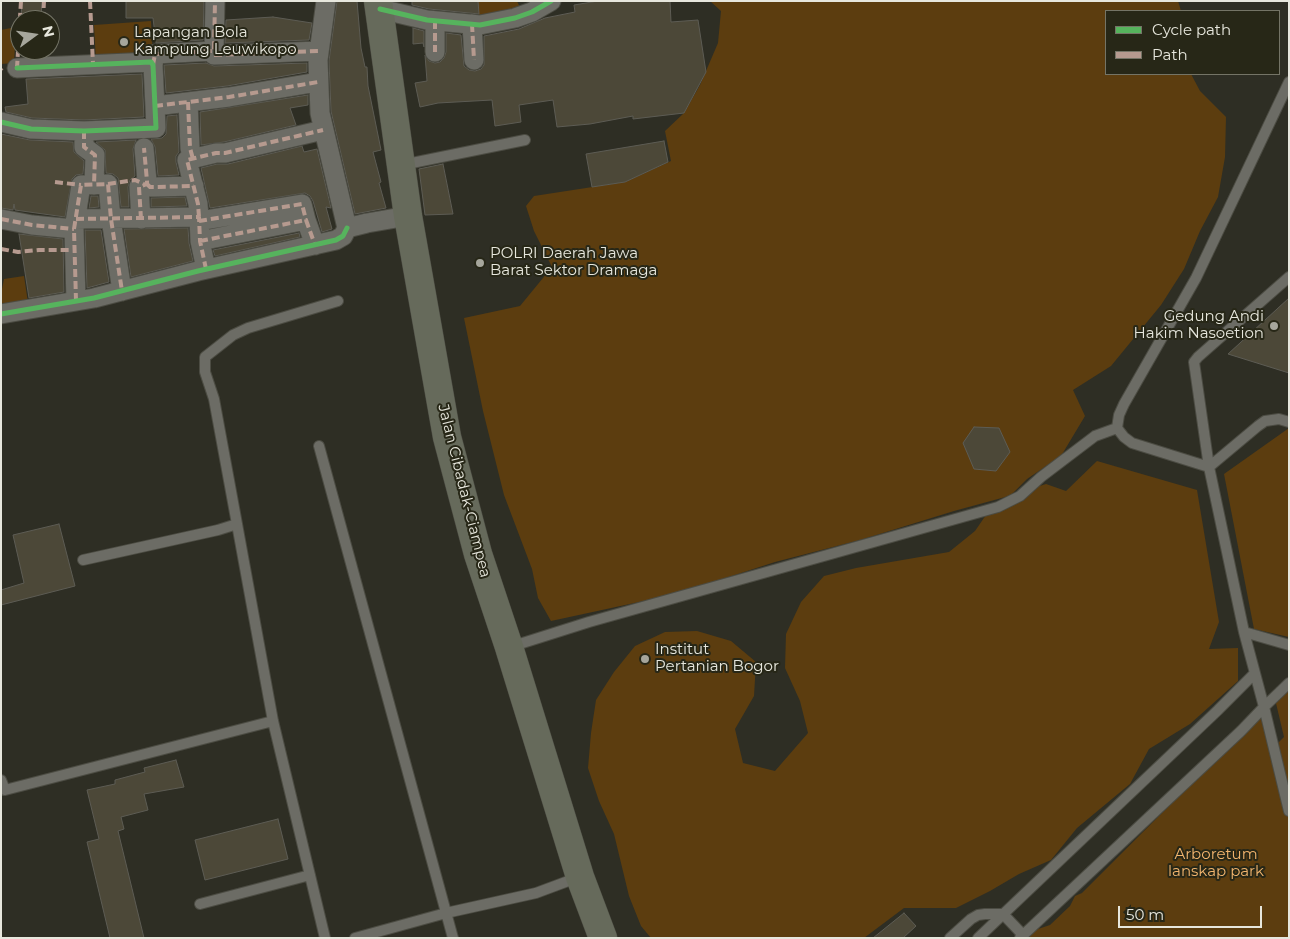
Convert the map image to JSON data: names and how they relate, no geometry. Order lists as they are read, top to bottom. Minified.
{"streets":{"highway":["Jalan Cibadak-Ciampea"]},"parks":["Arboretum lanskap park"],"places":["Lapangan Bola Kampung Leuwikopo","POLRI Daerah Jawa Barat Sektor Dramaga","Gedung Andi Hakim Nasoetion","Institut Pertanian Bogor"],"legend":["Cycle path","Path"],"scale_bar":"50 m","north":"right"}
